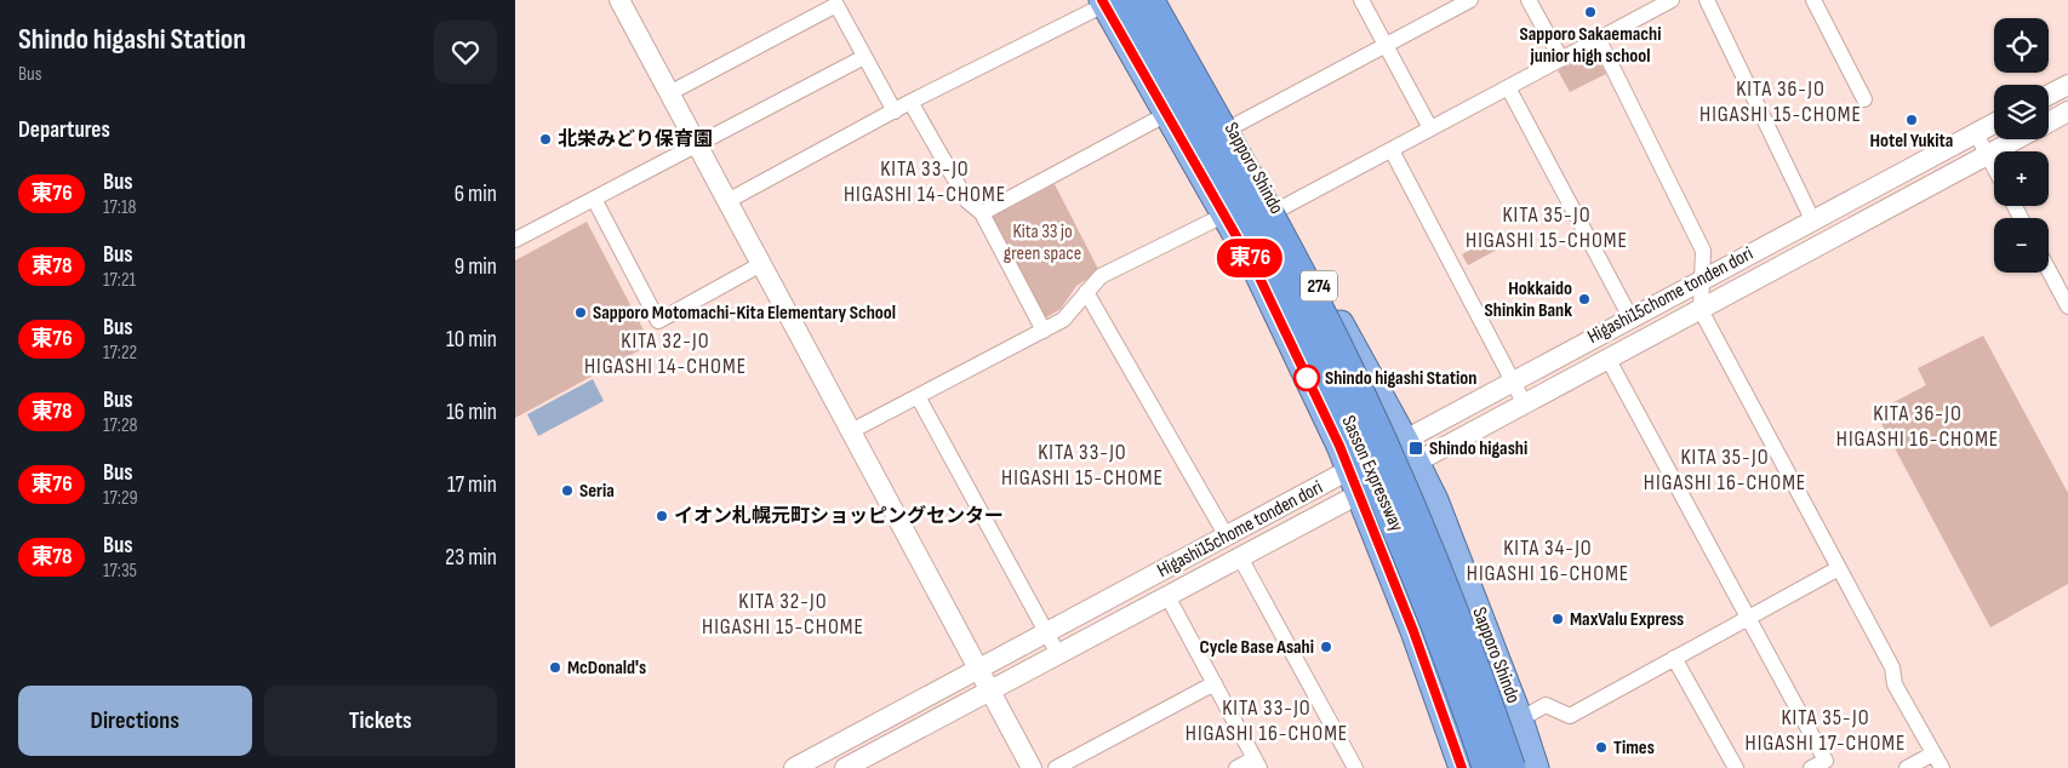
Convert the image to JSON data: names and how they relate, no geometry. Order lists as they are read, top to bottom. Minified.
{"streets":{"highway":["Sapporo Shindo","274","Sasson Expressway"],"street":["Higashi15chome tonden dori"]},"crossings":[["Sapporo Shindo","Higashi15chome tonden dori"],["274","Higashi15chome tonden dori"],["274","Sasson Expressway"]],"districts":["KITA 36-JO HIGASHI 15-CHOME","KITA 33-JO HIGASHI 14-CHOME","KITA 35-JO HIGASHI 15-CHOME","KITA 32-JO HIGASHI 14-CHOME","KITA 36-JO HIGASHI 16-CHOME","KITA 33-JO HIGASHI 15-CHOME","KITA 35-JO HIGASHI 16-CHOME","KITA 34-JO HIGASHI 16-CHOME","KITA 32-JO HIGASHI 15-CHOME","KITA 33-JO HIGASHI 16-CHOME","KITA 35-JO HIGASHI 17-CHOME"],"parks":["Kita 33 jo green space"],"places":{"other":["Sapporo Sakaemachi junior high school","Hotel Yukita","北栄みどり保育園","Hokkaido Shinkin Bank","Sapporo Motomachi-Kita Elementary School","Shindo higashi Station","Seria","イオン札幌元町ショッピングセンター","MaxValu Express","Cycle Base Asahi","McDonald's","Times"],"transit":["Shindo higashi"]},"lines":["bus line 東76"],"page":{"heading":[["Shindo higashi Station","Bus"],"Departures"],"on_map":"東76","map_buttons":["+","−"],"list":[{"mark":"東76","name":"Bus","note":"17:18","value":"6 min"},{"mark":"東78","name":"Bus","note":"17:21","value":"9 min"},{"mark":"東76","name":"Bus","note":"17:22","value":"10 min"},{"mark":"東78","name":"Bus","note":"17:28","value":"16 min"},{"mark":"東76","name":"Bus","note":"17:29","value":"17 min"},{"mark":"東78","name":"Bus","note":"17:35","value":"23 min"}],"buttons":["Directions","Tickets"]}}
